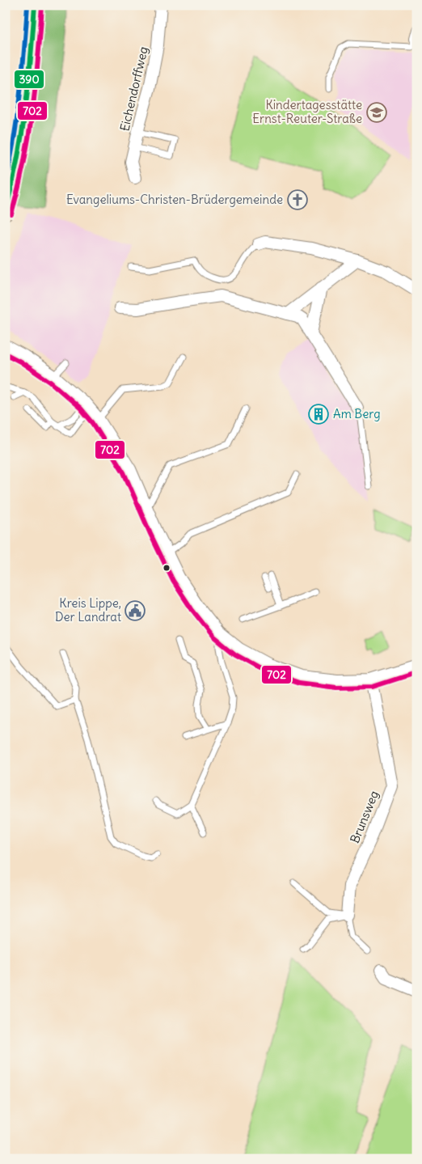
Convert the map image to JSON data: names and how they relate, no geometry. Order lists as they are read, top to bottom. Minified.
{"streets":{"street":["Eichendorffweg","Brunsweg"]},"places":{"school or university":["Kindertagesstätte Ernst-Reuter-Straße"],"church":["Evangeliums-Christen-Brüdergemeinde"],"building":["Am Berg"],"public building":["Kreis Lippe, Der Landrat"]},"lines":["transit line 390","transit line 702"]}
